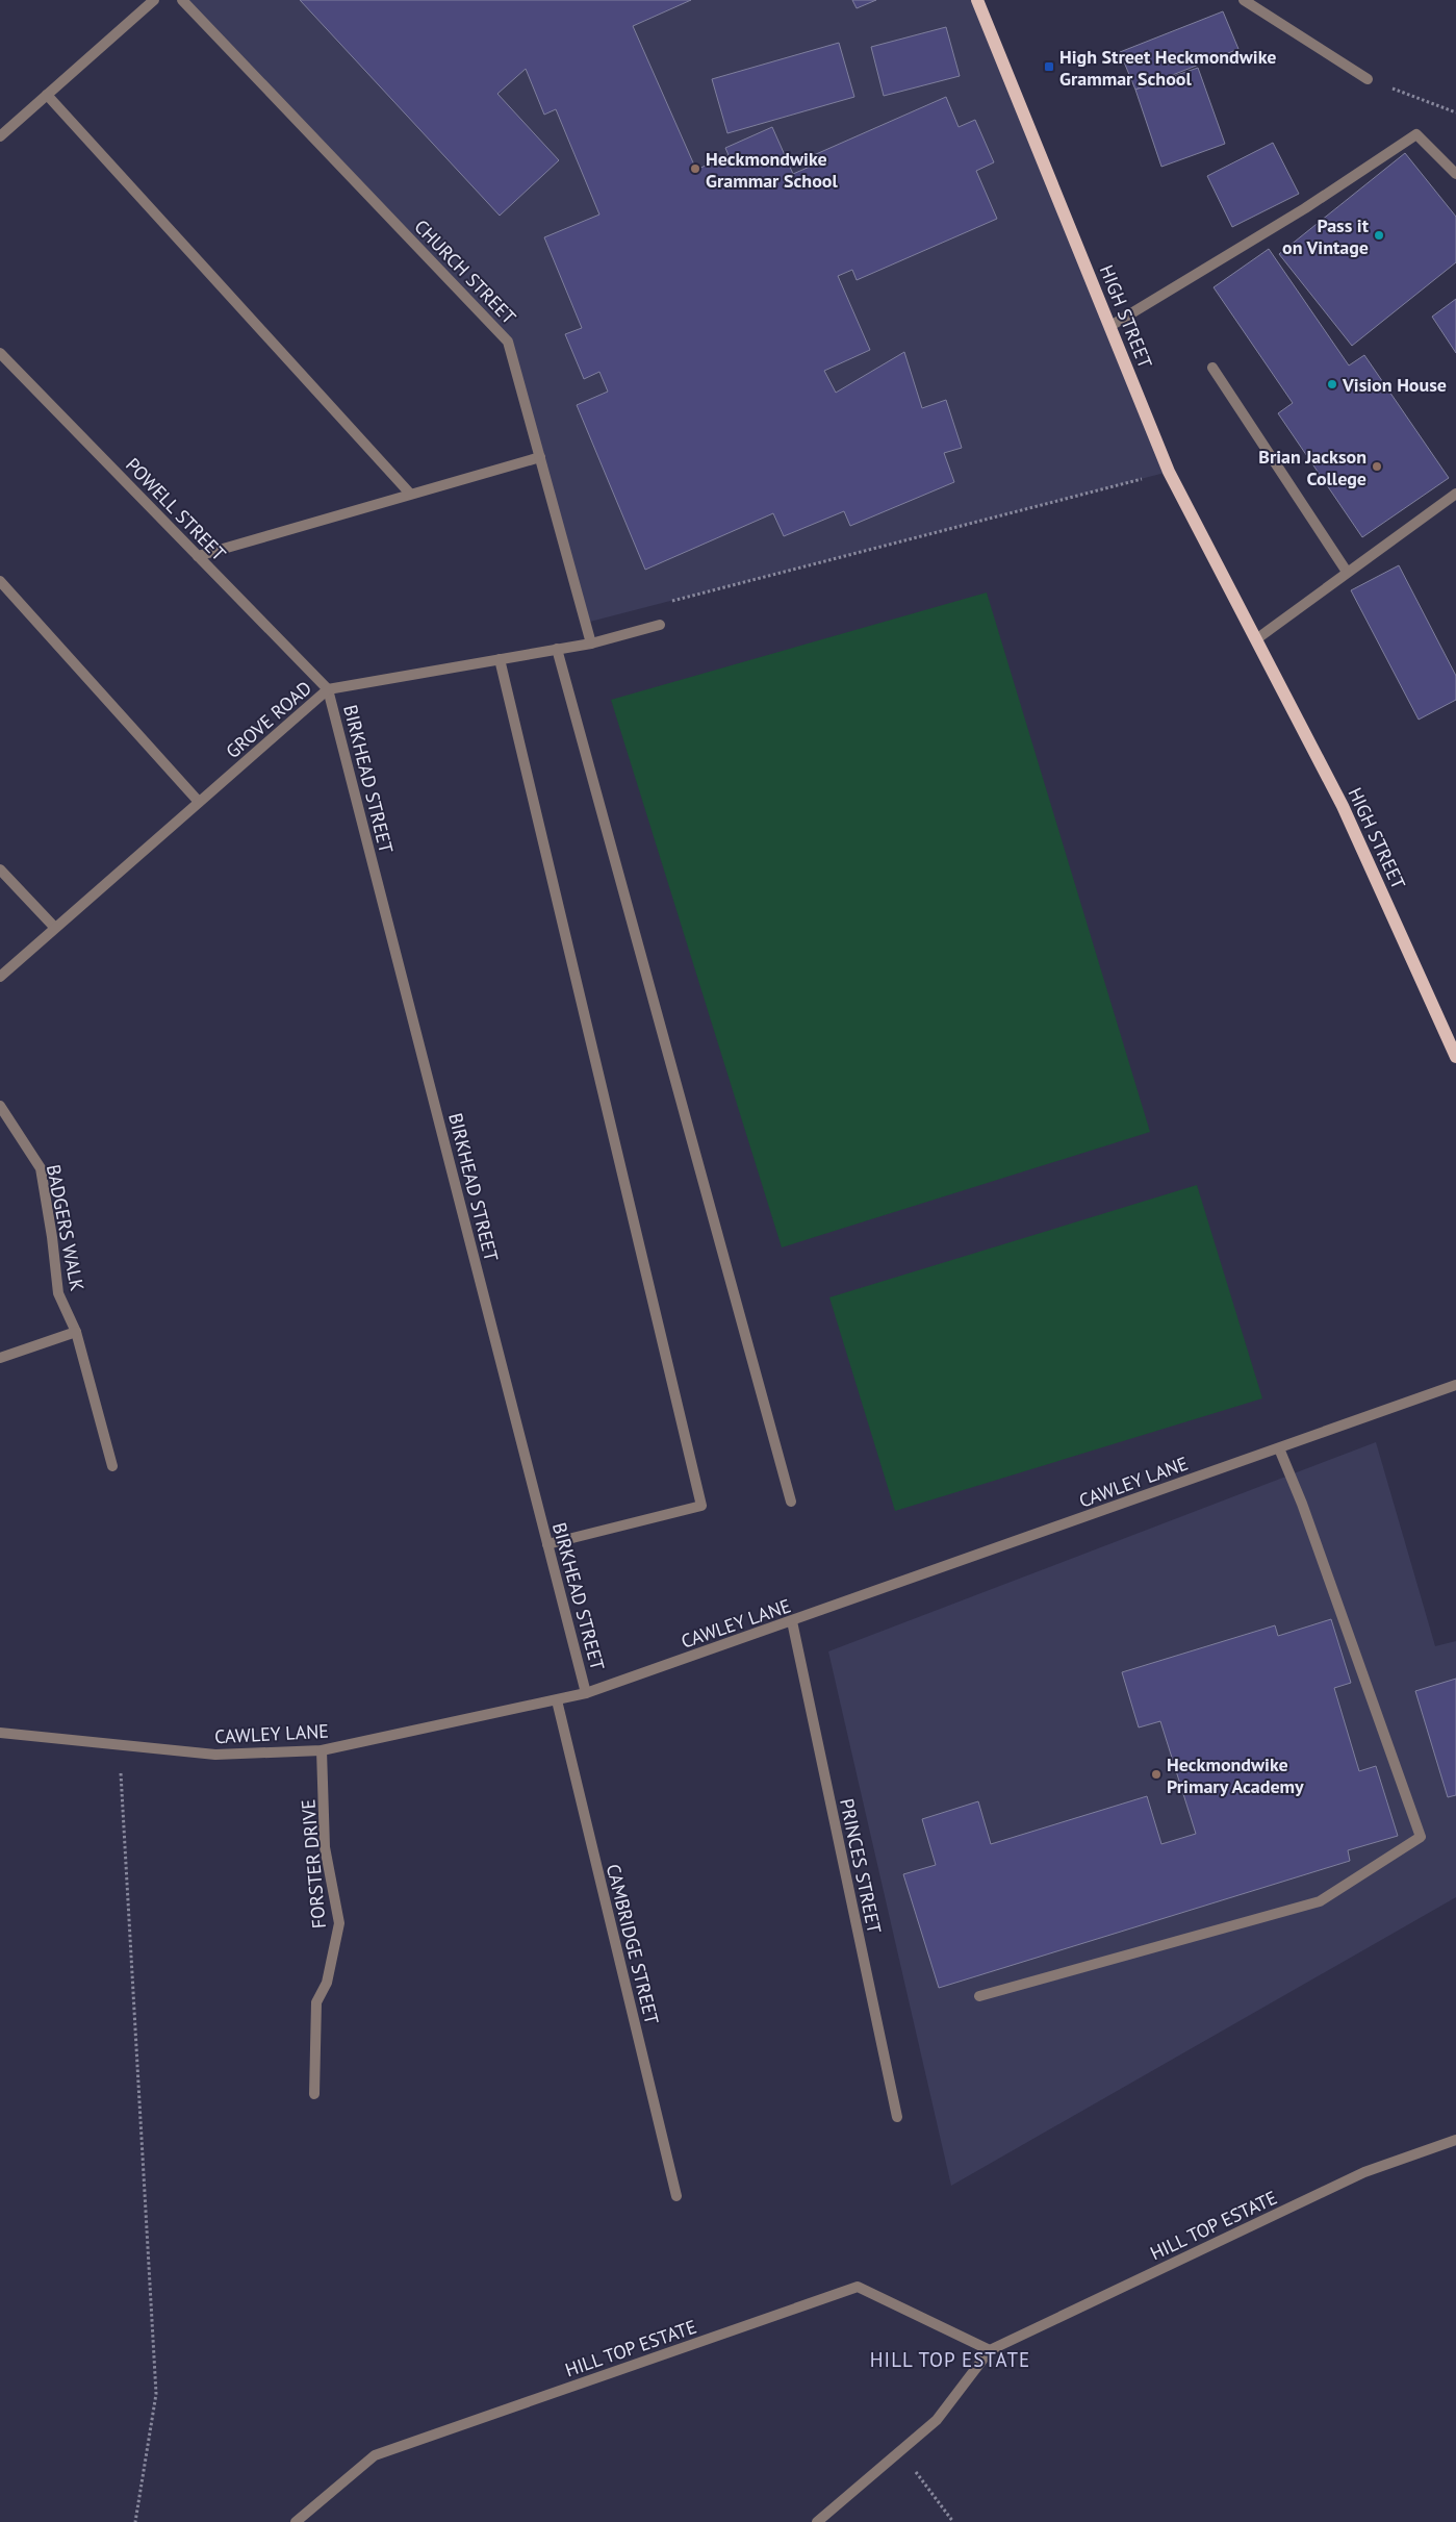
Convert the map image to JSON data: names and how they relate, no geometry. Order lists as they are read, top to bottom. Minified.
{"streets":{"main road":["HIGH STREET"],"street":["CHURCH STREET","POWELL STREET","GROVE ROAD","BIRKHEAD STREET","BADGERS WALK","CAWLEY LANE","FORSTER DRIVE","PRINCES STREET","CAMBRIDGE STREET","HILL TOP ESTATE"]},"crossings":[["CHURCH STREET","GROVE ROAD"],["POWELL STREET","GROVE ROAD"],["POWELL STREET","BIRKHEAD STREET"],["GROVE ROAD","BIRKHEAD STREET"],["BIRKHEAD STREET","CAWLEY LANE"],["CAWLEY LANE","FORSTER DRIVE"],["CAWLEY LANE","PRINCES STREET"],["CAWLEY LANE","CAMBRIDGE STREET"]],"districts":["HILL TOP ESTATE"],"places":{"transit":["High Street Heckmondwike Grammar School"],"other":["Heckmondwike Grammar School","Pass it on Vintage","Vision House","Brian Jackson College","Heckmondwike Primary Academy"]}}
